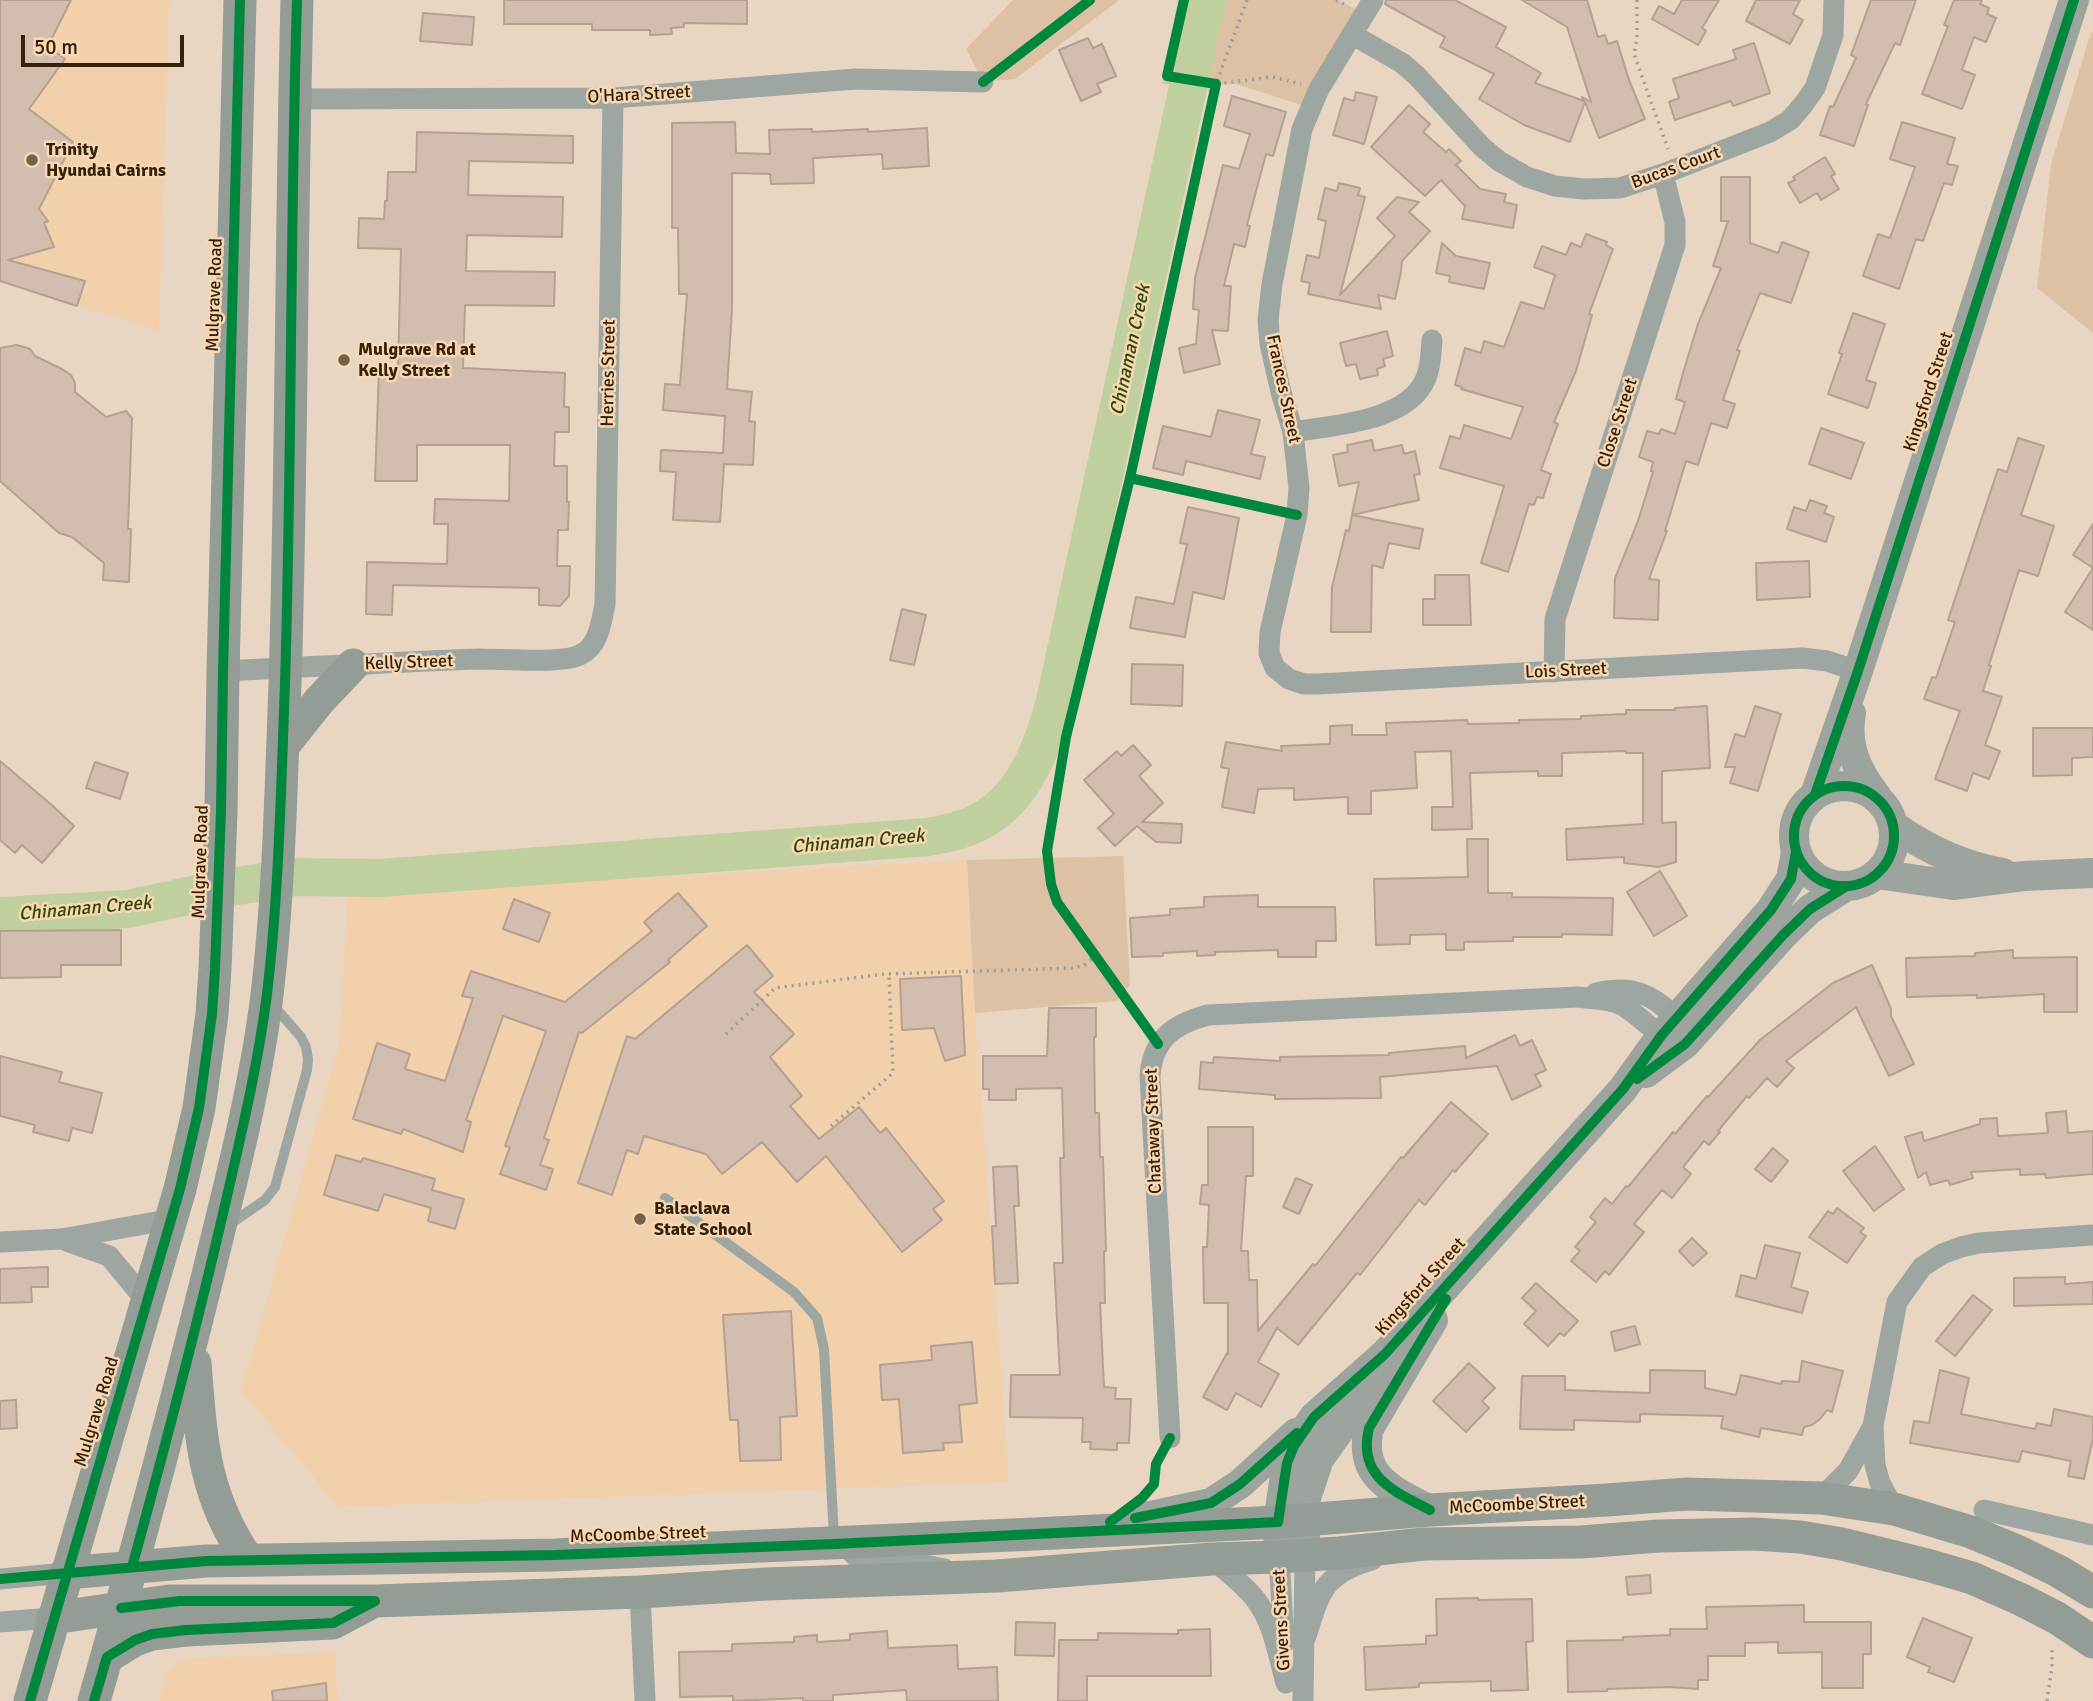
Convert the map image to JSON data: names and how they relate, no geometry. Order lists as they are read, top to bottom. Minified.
{"streets":{"main road":["Mulgrave Road","McCoombe Street"],"street":["O'Hara Street","Bucas Court","Herries Street","Frances Street","Kingsford Street","Close Street","Kelly Street","Lois Street","Chataway Street","Givens Street"]},"crossings":[["O'Hara Street","Herries Street"],["Bucas Court","Frances Street"],["Bucas Court","Close Street"],["Mulgrave Road","Kelly Street"],["Mulgrave Road","McCoombe Street"],["Herries Street","Kelly Street"],["Frances Street","Lois Street"],["Kingsford Street","Lois Street"],["Kingsford Street","Chataway Street"],["Kingsford Street","McCoombe Street"],["Kingsford Street","Givens Street"],["Close Street","Lois Street"],["McCoombe Street","Givens Street"]],"water":["Chinaman Creek"],"places":["Trinity Hyundai Cairns","Mulgrave Rd at Kelly Street","Balaclava State School"],"scale_bar":"50 m"}
